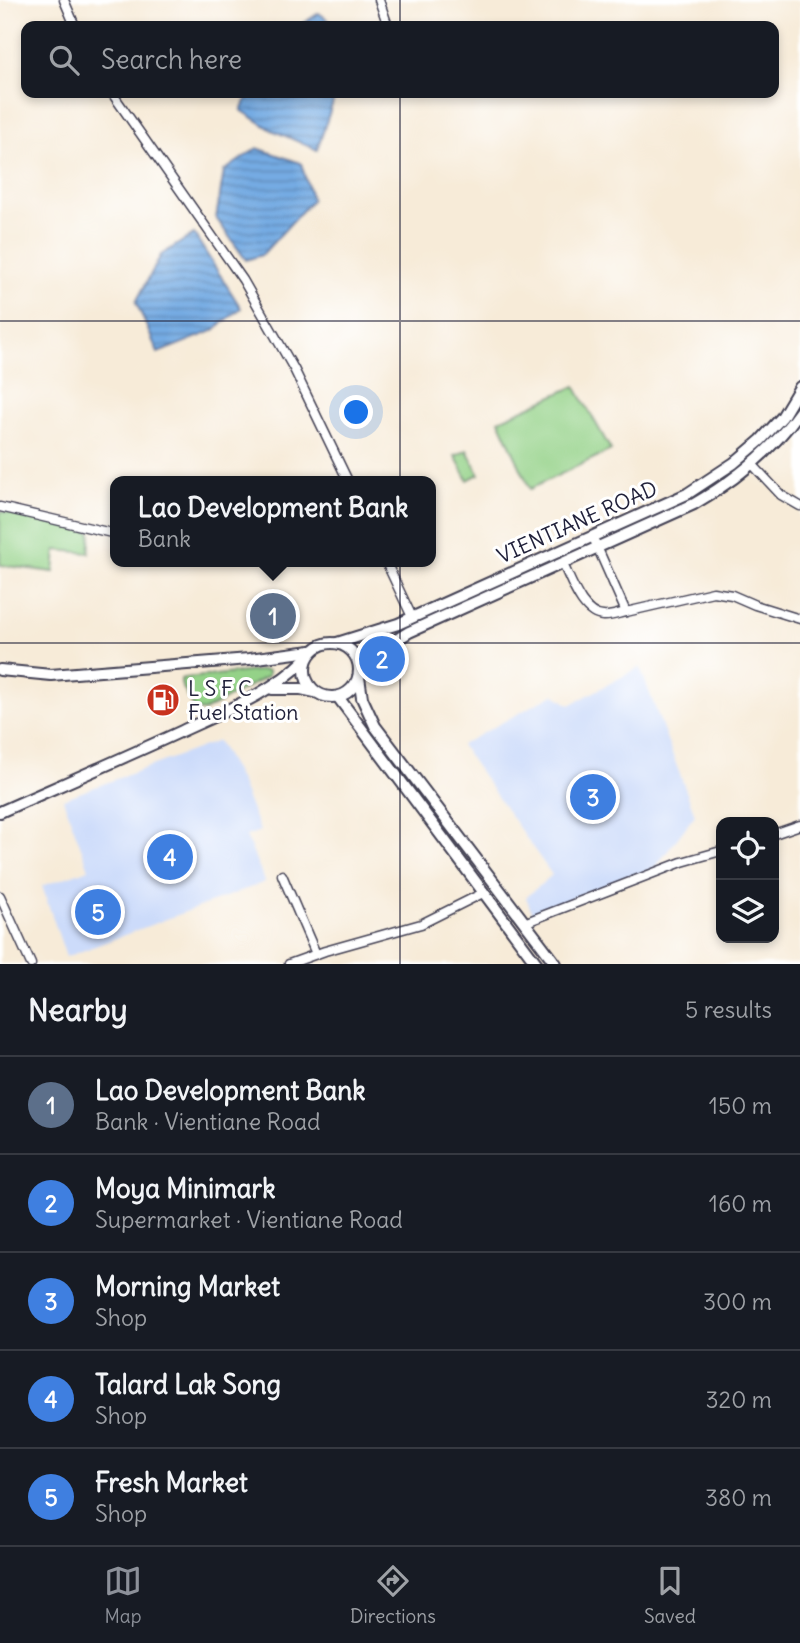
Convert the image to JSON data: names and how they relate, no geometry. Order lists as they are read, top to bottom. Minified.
{"streets":{"main road":["VIENTIANE ROAD"]},"places":{"fuel station":["L S F C Fuel Station"]},"page":{"search":"Search here","popup":["Lao Development Bank","Bank"],"pins":["1","2","3","4","5"],"heading":["Nearby","5 results"],"list":[{"mark":"1","name":"Lao Development Bank","note":"Bank · Vientiane Road","value":"150 m"},{"mark":"2","name":"Moya Minimark","note":"Supermarket · Vientiane Road","value":"160 m"},{"mark":"3","name":"Morning Market","note":"Shop","value":"300 m"},{"mark":"4","name":"Talard Lak Song","note":"Shop","value":"320 m"},{"mark":"5","name":"Fresh Market","note":"Shop","value":"380 m"}],"nav":["Map","Directions","Saved"]}}
